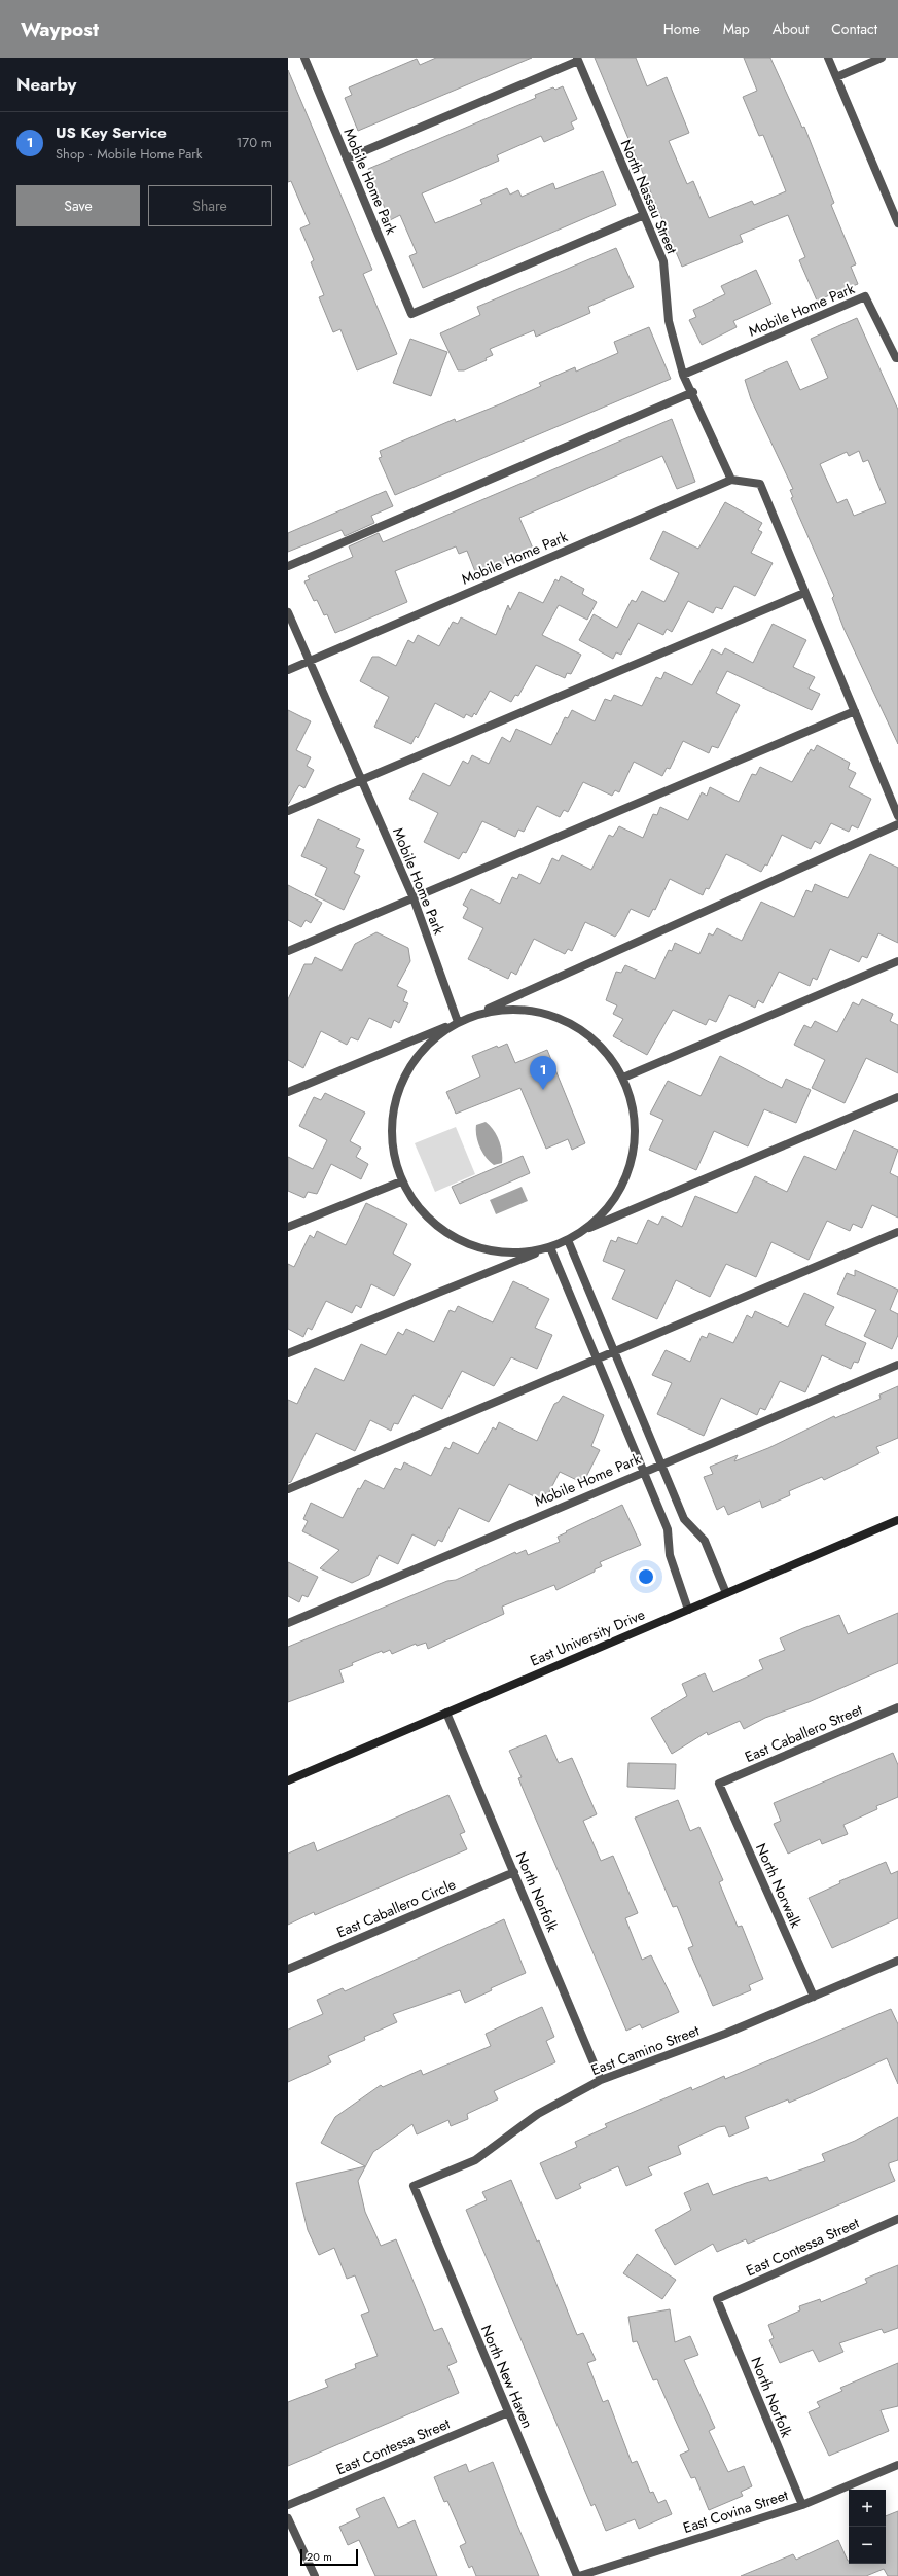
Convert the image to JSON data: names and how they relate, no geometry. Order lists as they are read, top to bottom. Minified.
{"streets":{"main road":["East University Drive"],"street":["Mobile Home Park","North Nassau Street","East Caballero Street","North Norwalk","North Norfolk","East Caballero Circle","East Camino Street","East Contessa Street","North New Haven","East Covina Street"]},"crossings":[["Mobile Home Park","North Nassau Street"],["East University Drive","North Norfolk"],["East Caballero Street","North Norwalk"],["North Norwalk","East Camino Street"],["North Norfolk","East Caballero Circle"],["North Norfolk","East Camino Street"],["North Norfolk","East Contessa Street"],["North Norfolk","East Covina Street"],["East Camino Street","North New Haven"],["East Contessa Street","North New Haven"],["North New Haven","East Covina Street"]],"scale_bar":"20 m","page":{"header":"Waypost","nav":["Home","Map","About","Contact"],"heading":"Nearby","list":[{"mark":"1","name":"US Key Service","note":"Shop · Mobile Home Park","value":"170 m"}],"buttons":["Save","Share"],"pins":"1","map_buttons":["+","−"],"scale":"20 m"}}
